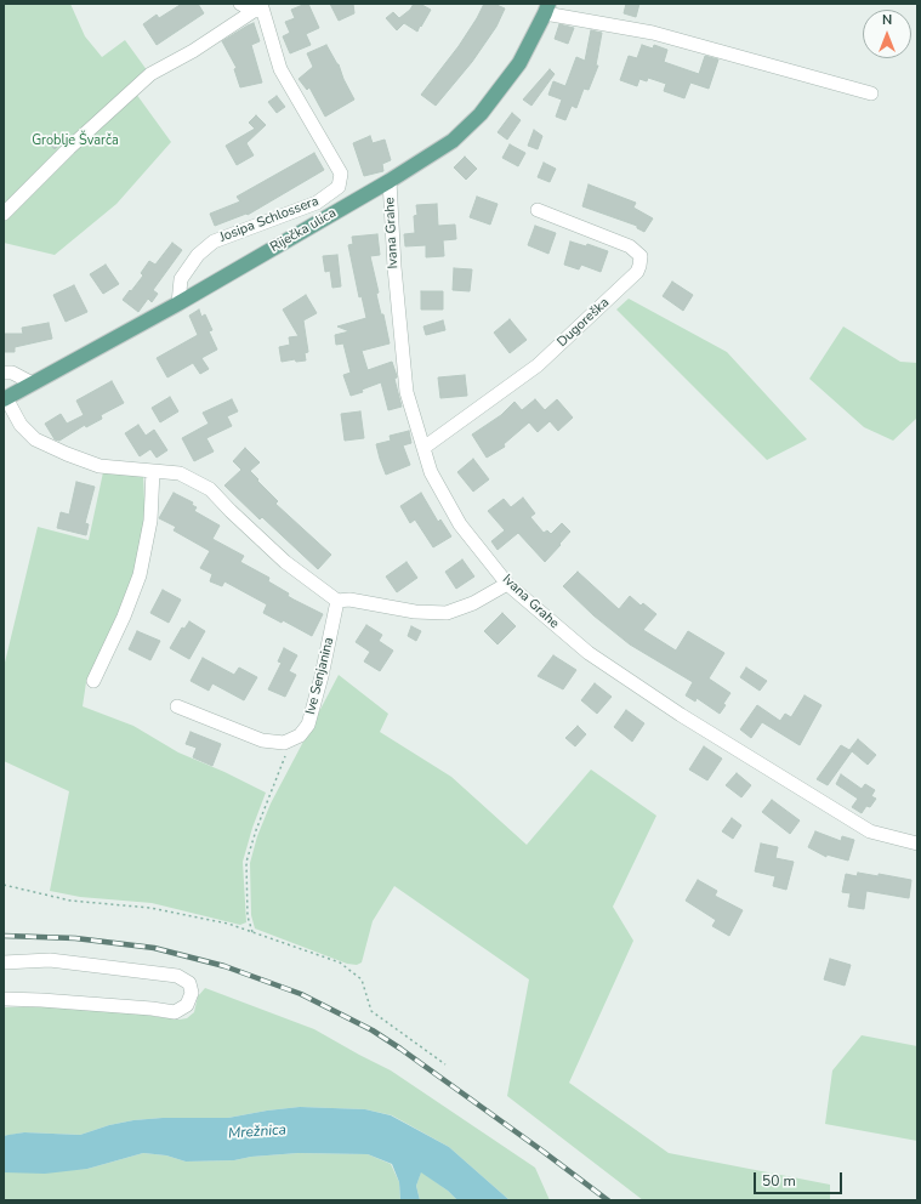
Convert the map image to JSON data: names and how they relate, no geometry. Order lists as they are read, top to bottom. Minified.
{"streets":{"main road":["Riječka ulica"],"street":["Josipa Schlossera","Ivana Grahe","Dugoreška","Ive Senjanina"]},"crossings":[["Josipa Schlossera","Riječka ulica"],["Riječka ulica","Ivana Grahe"],["Ivana Grahe","Dugoreška"]],"water":["Mrežnica"],"parks":["Groblje Švarča"],"scale_bar":"50 m","north":"top"}
